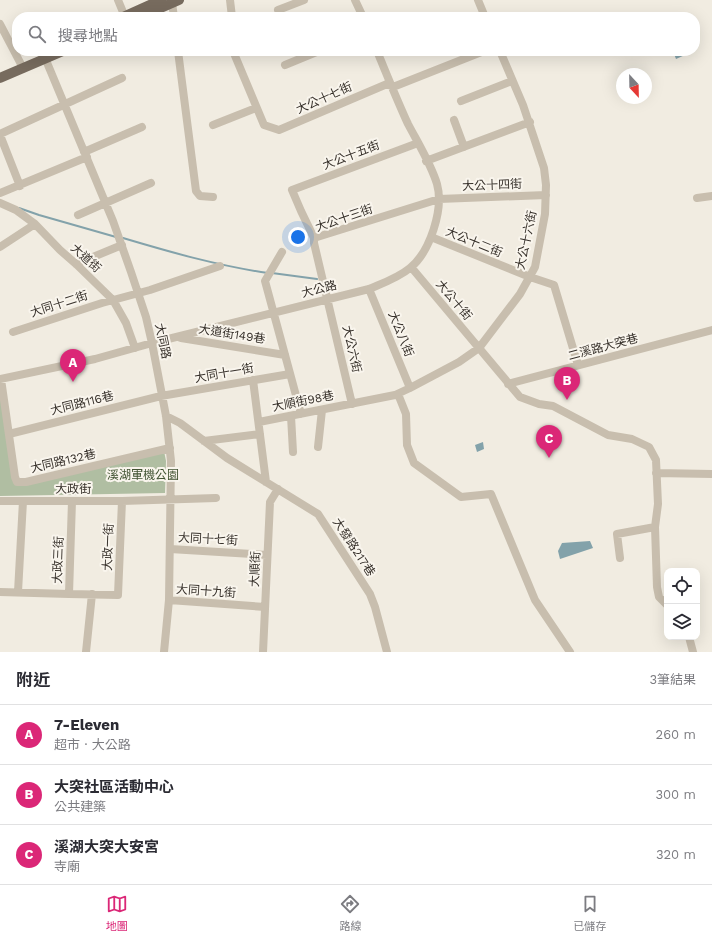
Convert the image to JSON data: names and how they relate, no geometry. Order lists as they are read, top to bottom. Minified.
{"streets":{"street":["大公十七街","大公十五街","大公十四街","大公十三街","大公十六街","大公十二街","大道街","大公路","大公十街","大同十二街","大道街149巷","大公八街","大同路","二溪路大突巷","大公六街","大同十一街","大順街98巷","大同路116巷","大同路132巷","大政街","大同十七街","大政一街","大發路217巷","大政三街","大順街","大同十九街"]},"crossings":[["大公十七街","大公路"],["大公十五街","大公十三街"],["大公十五街","大公路"],["大公十四街","大公十三街"],["大公十四街","大公十六街"],["大公十四街","大公路"],["大公十三街","大公路"],["大公十三街","大公六街"],["大公十六街","大公十二街"],["大公十六街","大公十街"],["大公十二街","大公路"],["大公十二街","二溪路大突巷"],["大道街","大公路"],["大道街","大同十二街"],["大公路","大公十街"],["大公路","大道街149巷"],["大公路","大公八街"],["大公路","大同路"],["大公路","大公六街"],["大公路","大同路132巷"],["大公十街","二溪路大突巷"],["大同十二街","大同路"],["大同路","大同十一街"],["大同路","大同路116巷"],["大同路","大同路132巷"],["大同路","大政街"],["大同路","大同十七街"],["大同路","大同十九街"],["大公六街","大順街98巷"],["大同十一街","大同路116巷"],["大同路116巷","大同路132巷"],["大政街","大政一街"],["大政街","大政三街"],["大同十七街","大順街"],["大政一街","大政三街"],["大發路217巷","大順街"],["大順街","大同十九街"]],"parks":["溪湖軍機公園"],"north":"bottom","page":{"search":"搜尋地點","pins":["A","B","C"],"heading":["附近","3筆結果"],"list":[{"mark":"A","name":"7-Eleven","note":"超市 · 大公路","value":"260 m"},{"mark":"B","name":"大突社區活動中心","note":"公共建築","value":"300 m"},{"mark":"C","name":"溪湖大突大安宮","note":"寺廟","value":"320 m"}],"nav":["地圖","路線","已儲存"]}}
